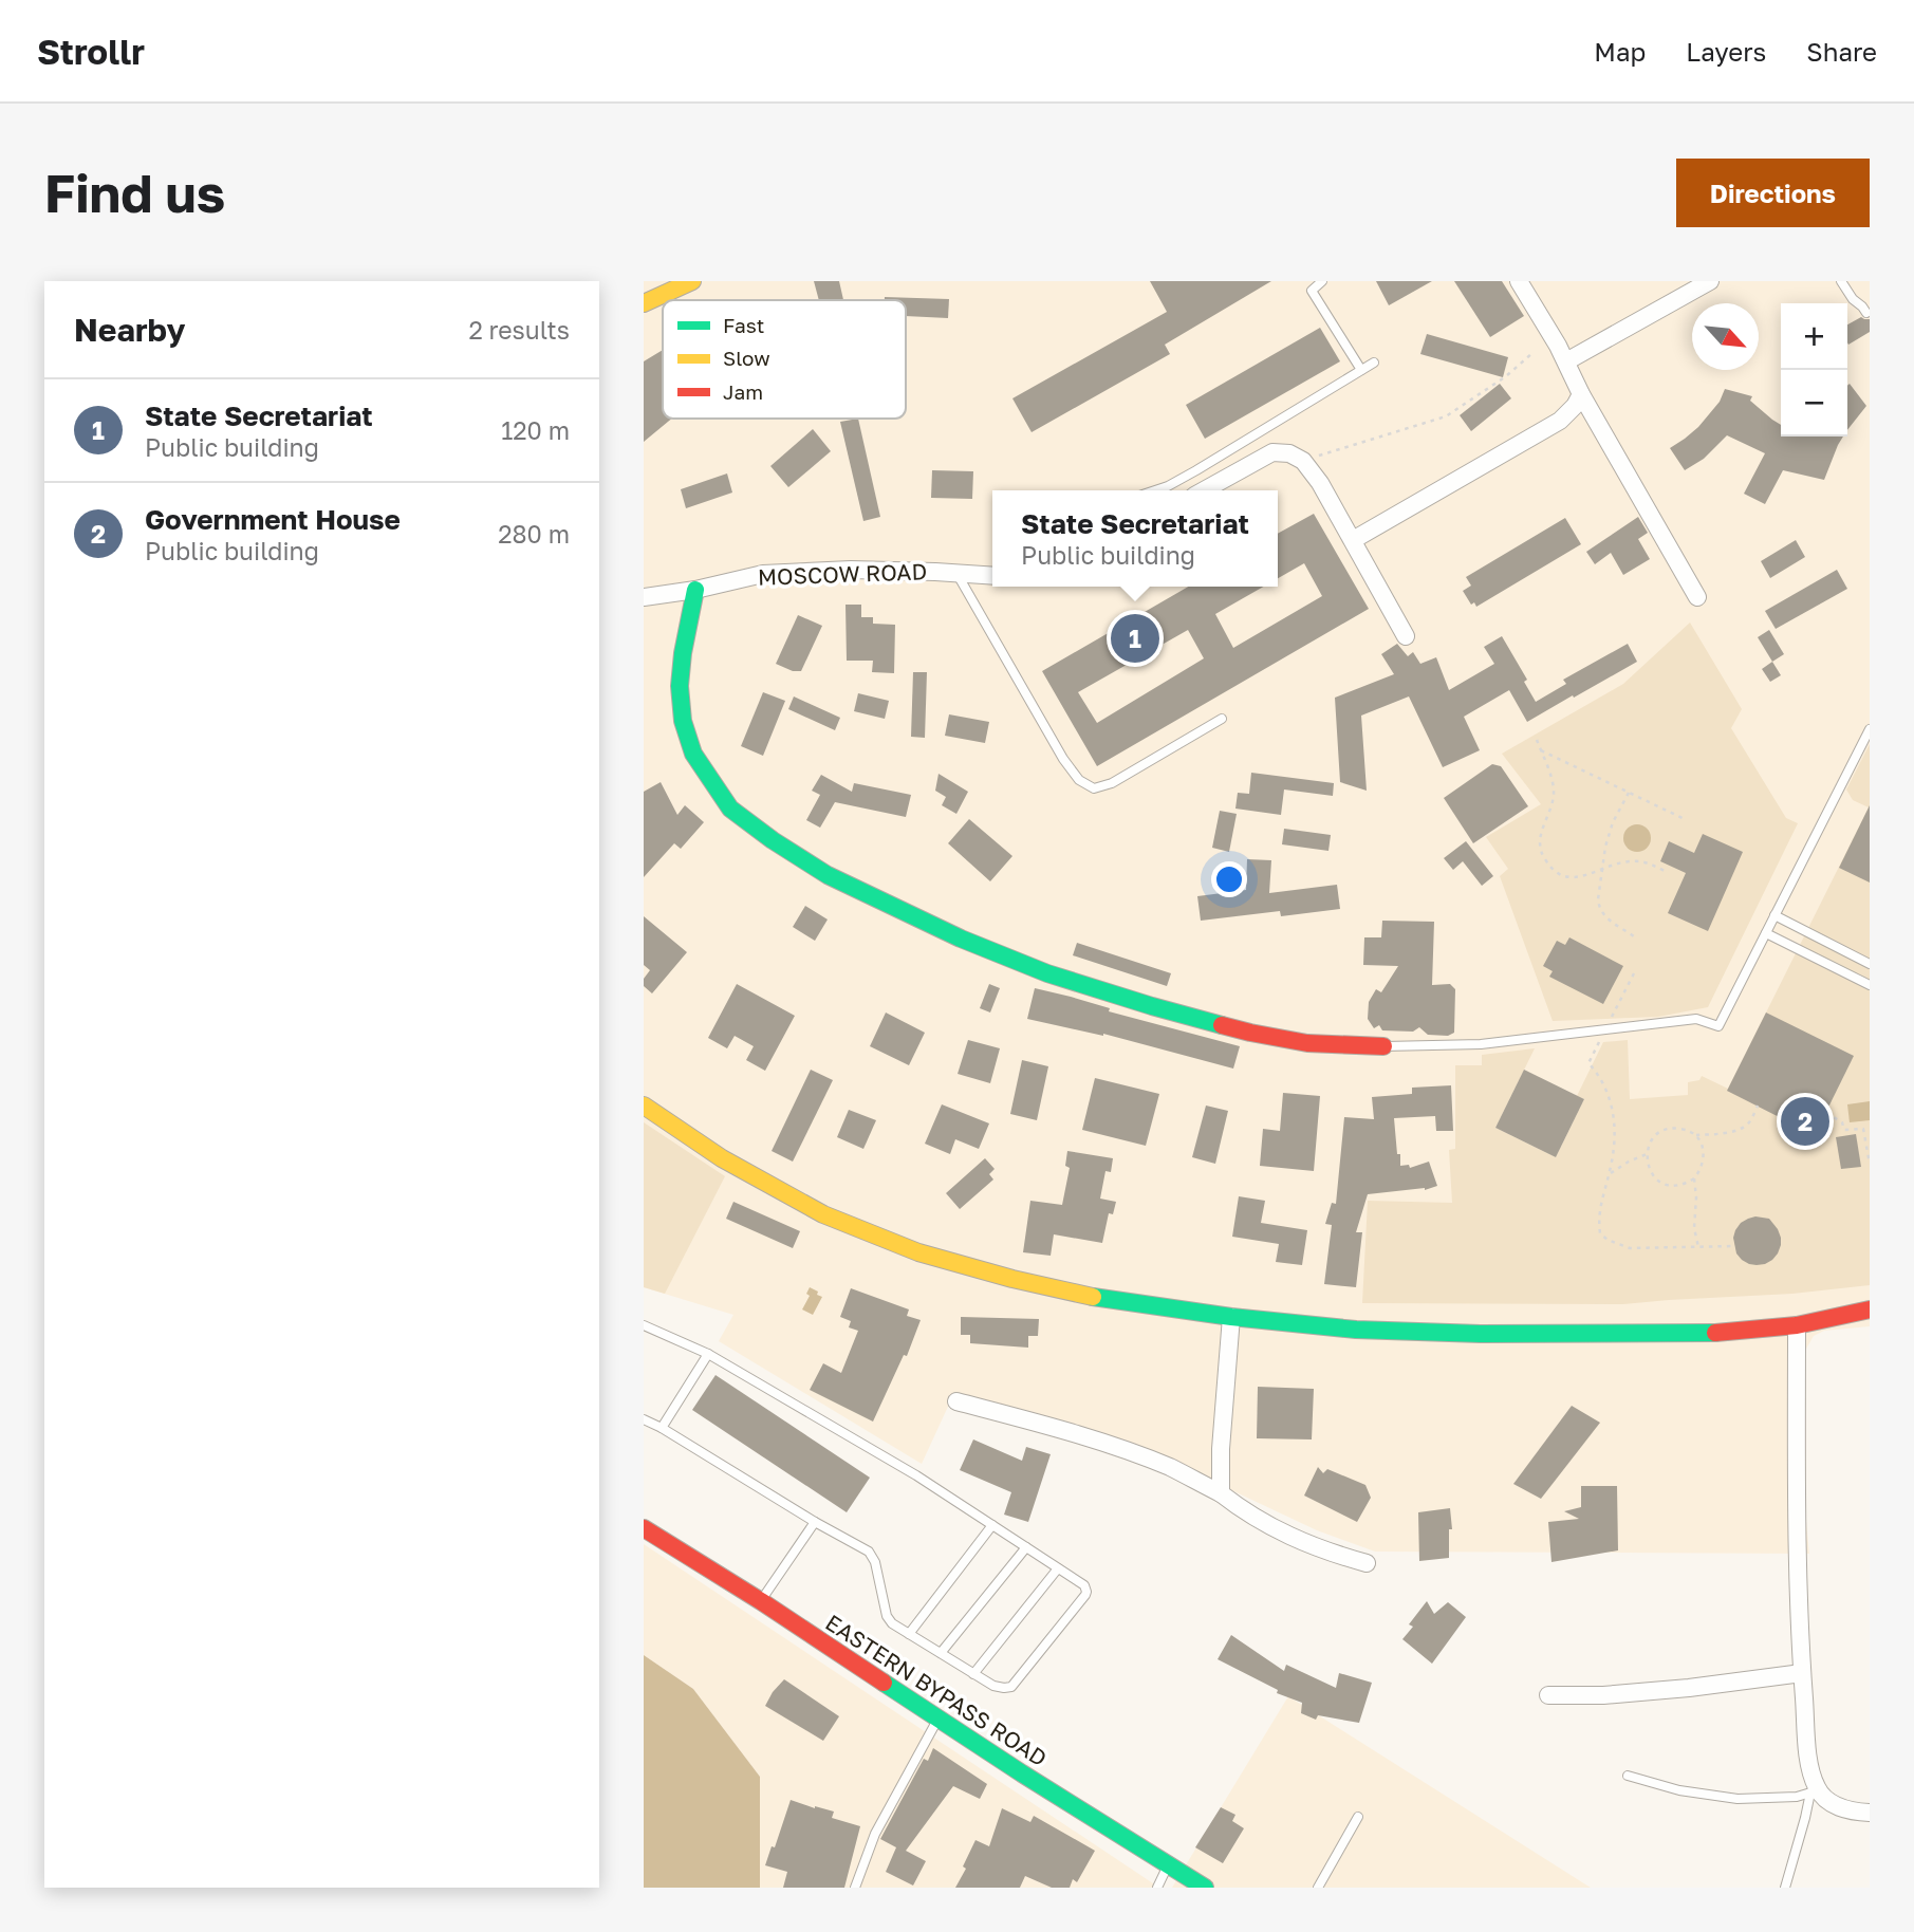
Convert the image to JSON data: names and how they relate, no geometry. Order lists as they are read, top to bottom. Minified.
{"streets":{"street":["MOSCOW ROAD","EASTERN BYPASS ROAD"]},"legend":["Fast","Slow","Jam"],"north":"bottom right","page":{"header":"Strollr","nav":["Map","Layers","Share"],"buttons":"Directions","title":"Find us","heading":["Nearby","2 results"],"map_buttons":["+","−"],"list":[{"mark":"1","name":"State Secretariat","note":"Public building","value":"120 m"},{"mark":"2","name":"Government House","note":"Public building","value":"280 m"}],"popup":["State Secretariat","Public building"],"pins":["1","2"]}}
